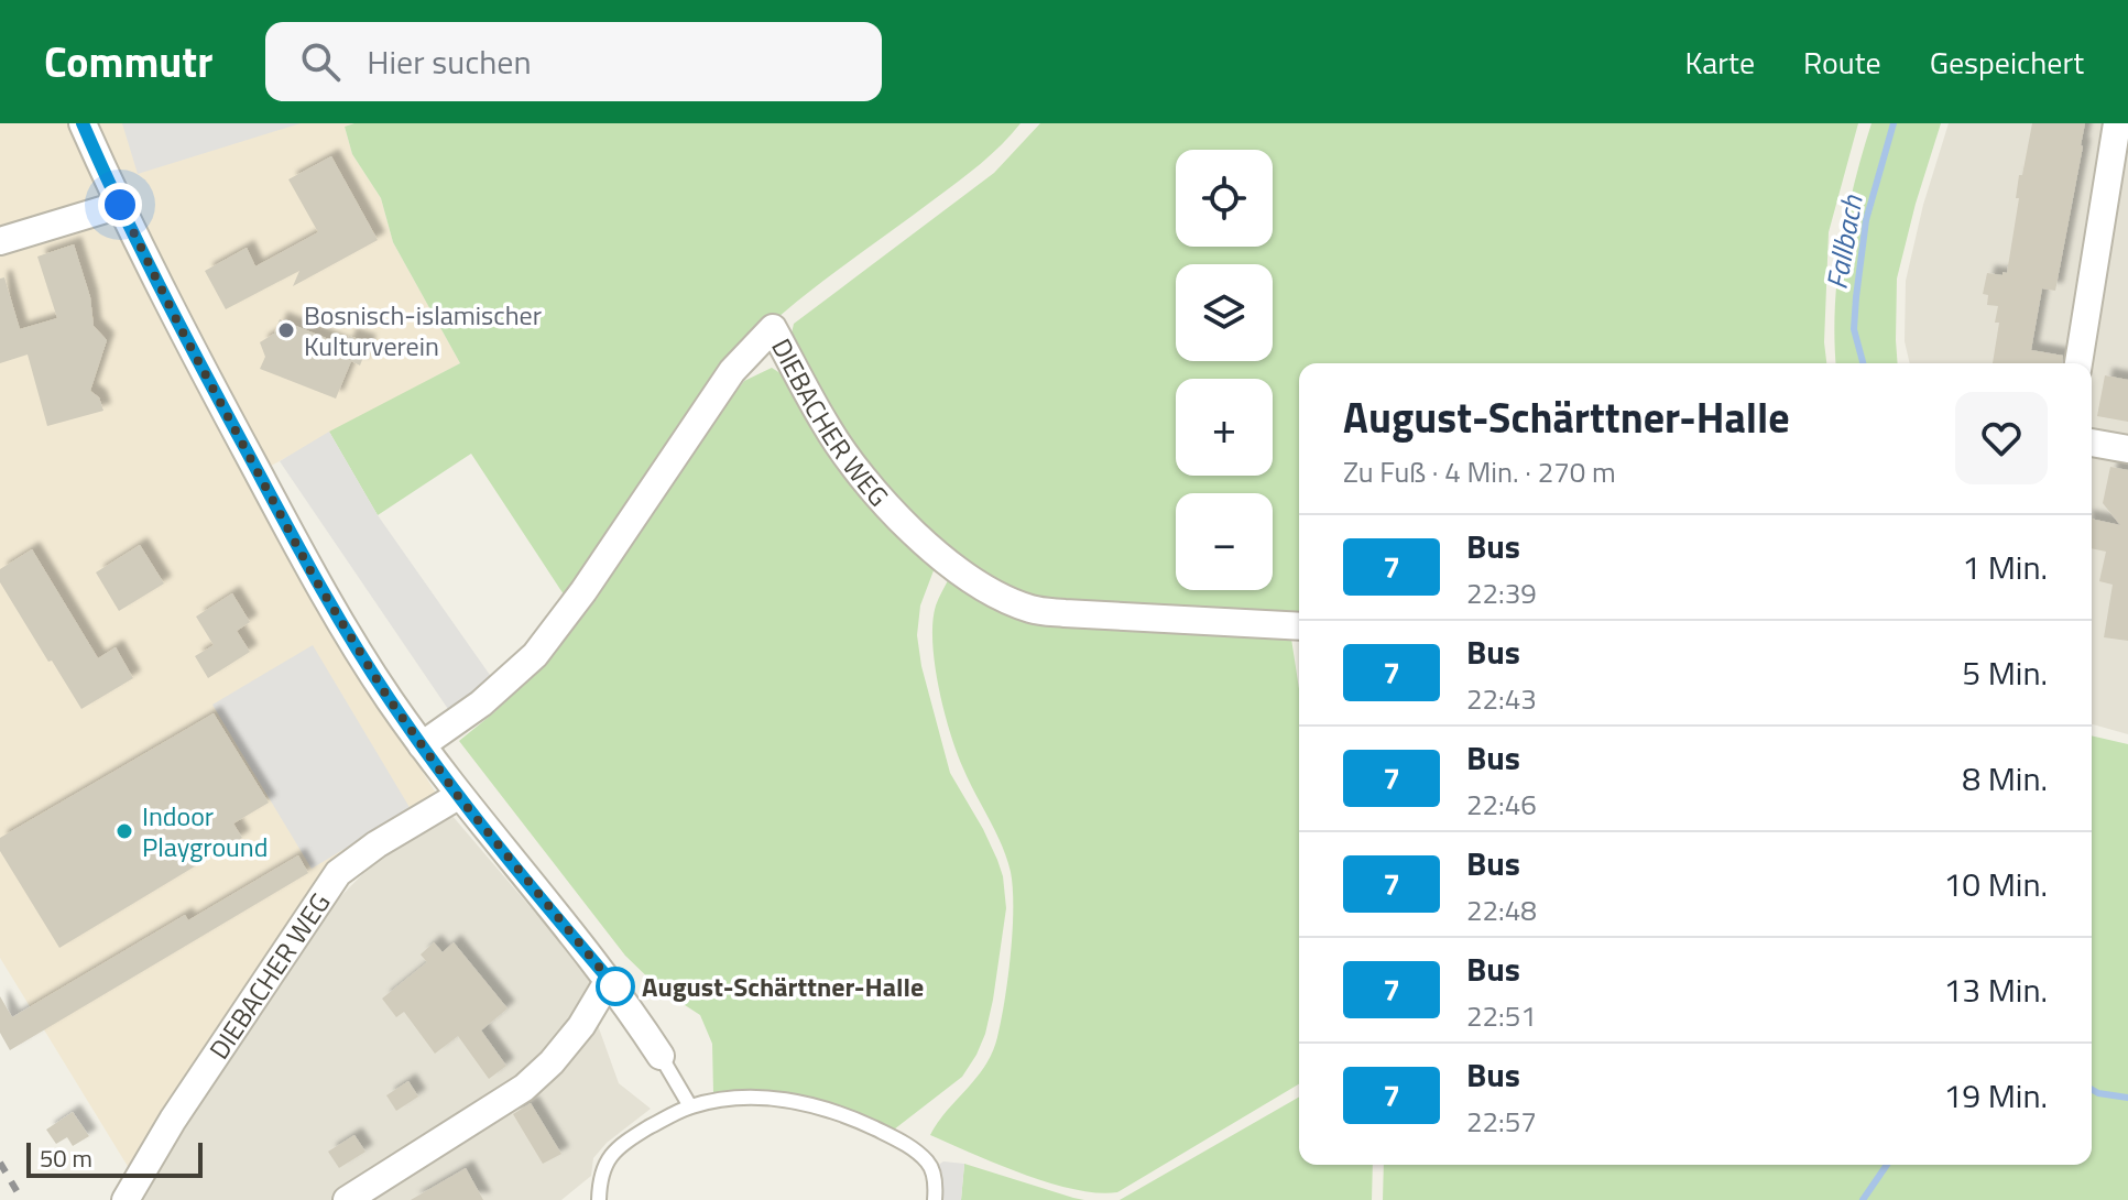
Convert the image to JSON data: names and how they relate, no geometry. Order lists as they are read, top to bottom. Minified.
{"streets":{"street":["DIEBACHER WEG"]},"water":["Fallbach"],"places":["Bosnisch-islamischer Kulturverein","Indoor Playground","August-Schärttner-Halle"],"lines":["bus line 7"],"scale_bar":"50 m","page":{"header":"Commutr","search":"Hier suchen","nav":["Karte","Route","Gespeichert"],"map_buttons":["+","−"],"heading":["August-Schärttner-Halle","Zu Fuß · 4 Min. · 270 m"],"list":[{"mark":"7","name":"Bus","note":"22:39","value":"1 Min."},{"mark":"7","name":"Bus","note":"22:43","value":"5 Min."},{"mark":"7","name":"Bus","note":"22:46","value":"8 Min."},{"mark":"7","name":"Bus","note":"22:48","value":"10 Min."},{"mark":"7","name":"Bus","note":"22:51","value":"13 Min."},{"mark":"7","name":"Bus","note":"22:57","value":"19 Min."}],"scale":"50 m"}}
